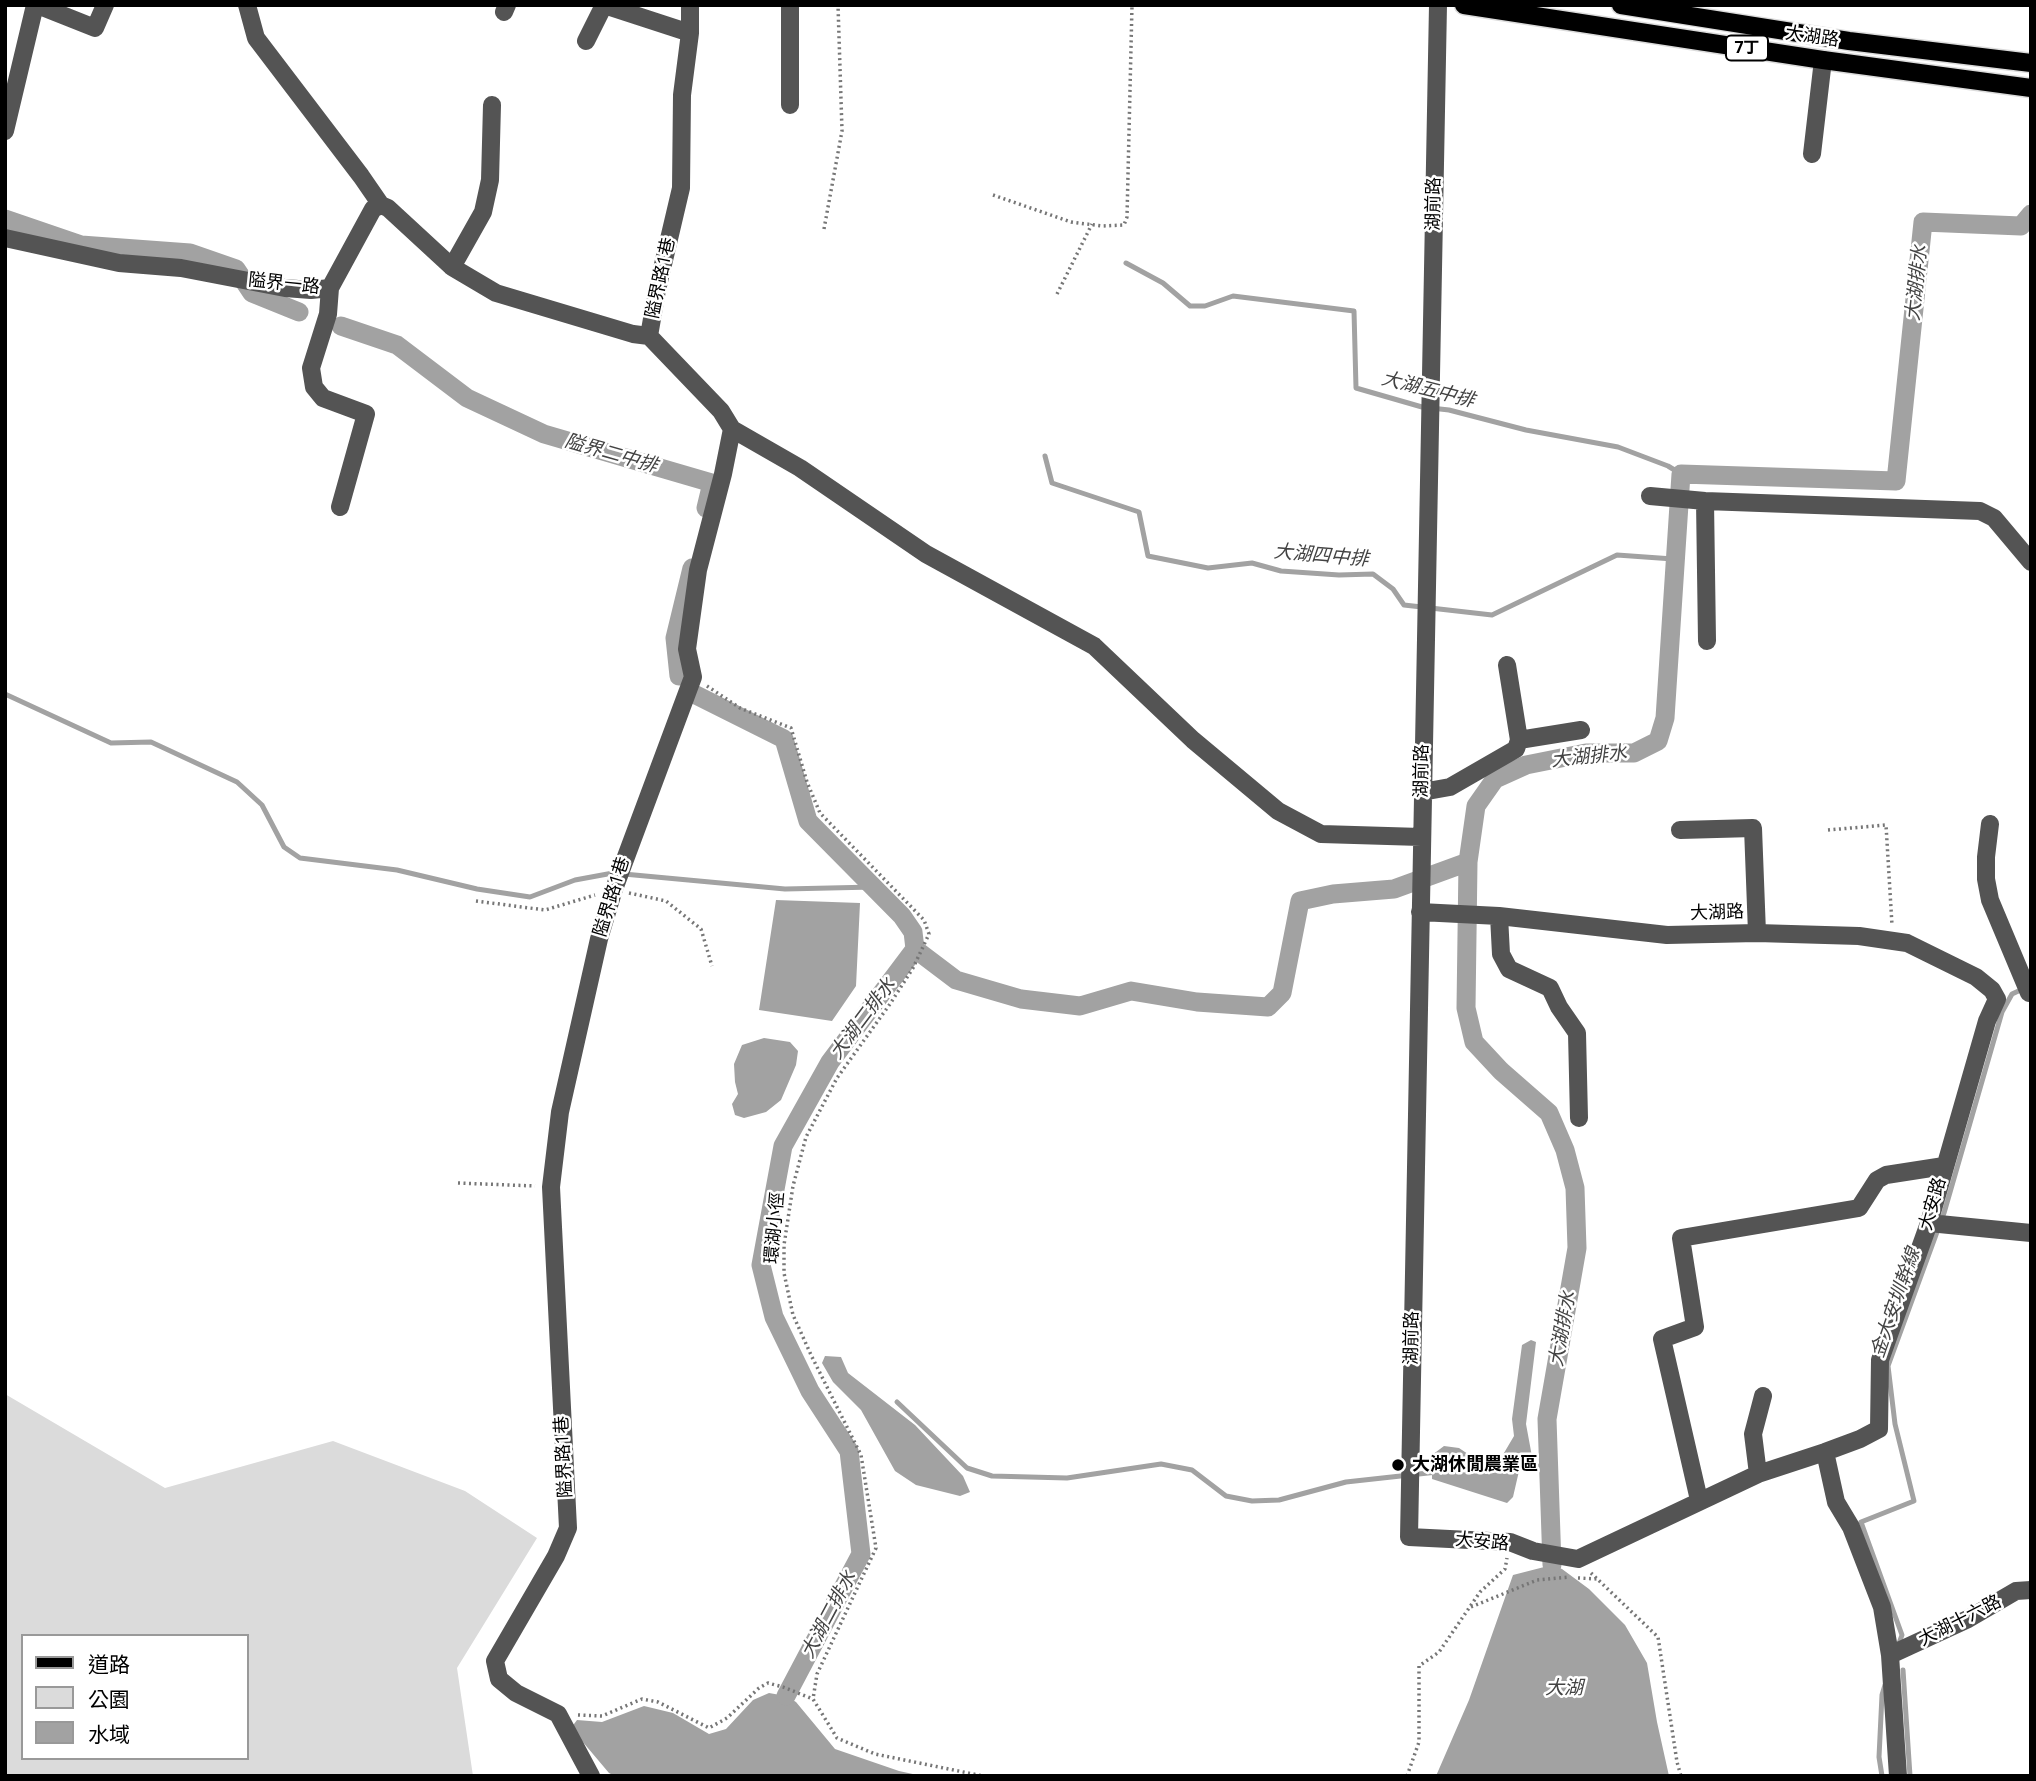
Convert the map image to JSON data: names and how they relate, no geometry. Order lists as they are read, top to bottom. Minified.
{"streets":{"main road":["大湖路","7丁"],"street":["湖前路","隘界路1巷","隘界一路","大安路","大湖十六路"],"path":["環湖小徑"]},"crossings":[["大湖路","湖前路"],["大湖路","大安路"],["湖前路","大安路"],["隘界路1巷","環湖小徑"]],"water":["大湖排水","大湖五中排","隘界二中排","大湖四中排","大湖二排水","金大安圳幹線","大湖"],"places":["大湖休閒農業區"],"legend":["道路","公園","水域"]}
